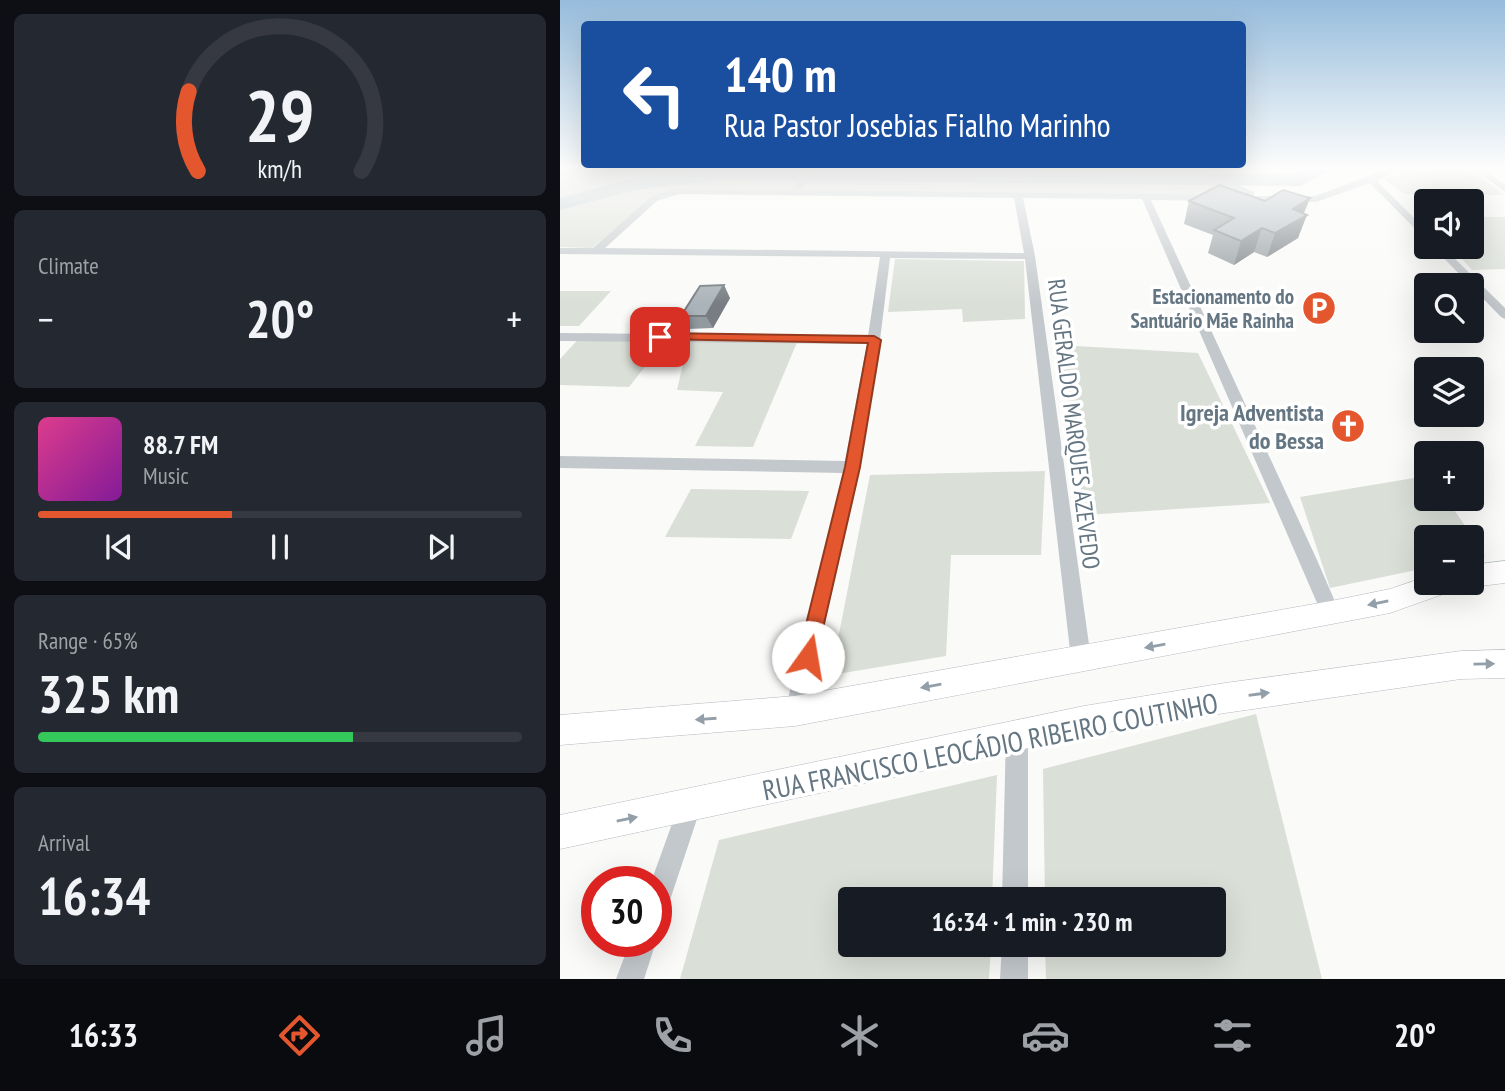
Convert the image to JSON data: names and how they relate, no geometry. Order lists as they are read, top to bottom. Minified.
{"streets":{"main road":["RUA FRANCISCO LEOCÁDIO RIBEIRO COUTINHO"],"street":["RUA GERALDO MARQUES AZEVEDO"]},"places":{"parking":["Estacionamento do Santuário Mãe Rainha"],"church":["Igreja Adventista do Bessa"]},"page":{"turn":["140 m","Rua Pastor Josebias Fialho Marinho"],"map_buttons":["+","−"],"tile":["Climate",["Range · 65%","325 km"],["Arrival","16:34"]],"heat":["−","20°","+"],"song":["88.7 FM","Music"],"limit":"30","trip":"16:34 · 1 min · 230 m","tabs":["16:33","20°"],"gauge":["29","km/h"]}}
